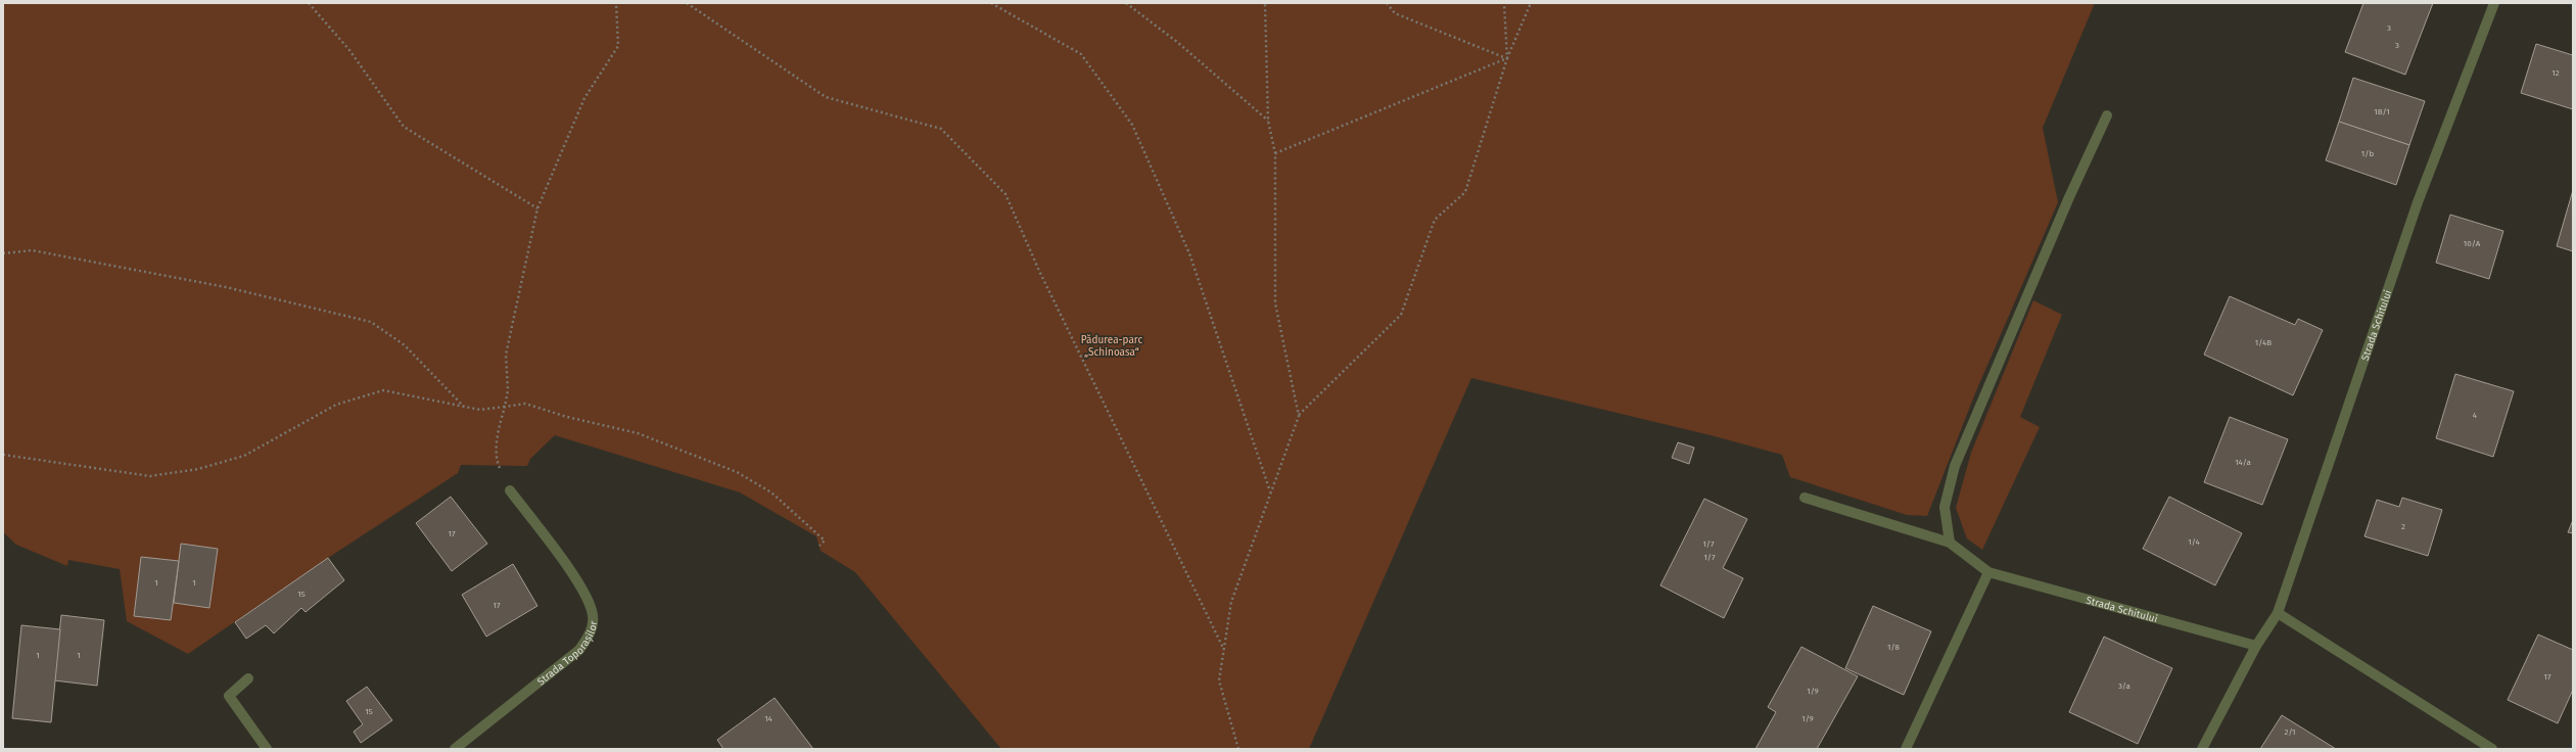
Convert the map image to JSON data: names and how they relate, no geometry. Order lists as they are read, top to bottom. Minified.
{"streets":{"street":["Strada Schitului","Strada Toporașilor"]},"parks":["Pădurea-parc „Schinoasa“"],"house_numbers":["3","3","12","1B/1","1/b","10/A","1/4B","4","14/a","2","17","1/4","1/7","1/7","1","1","15","17","1/8","1","1","17","3/a","1/9","15","14","1/9","2/1"]}
